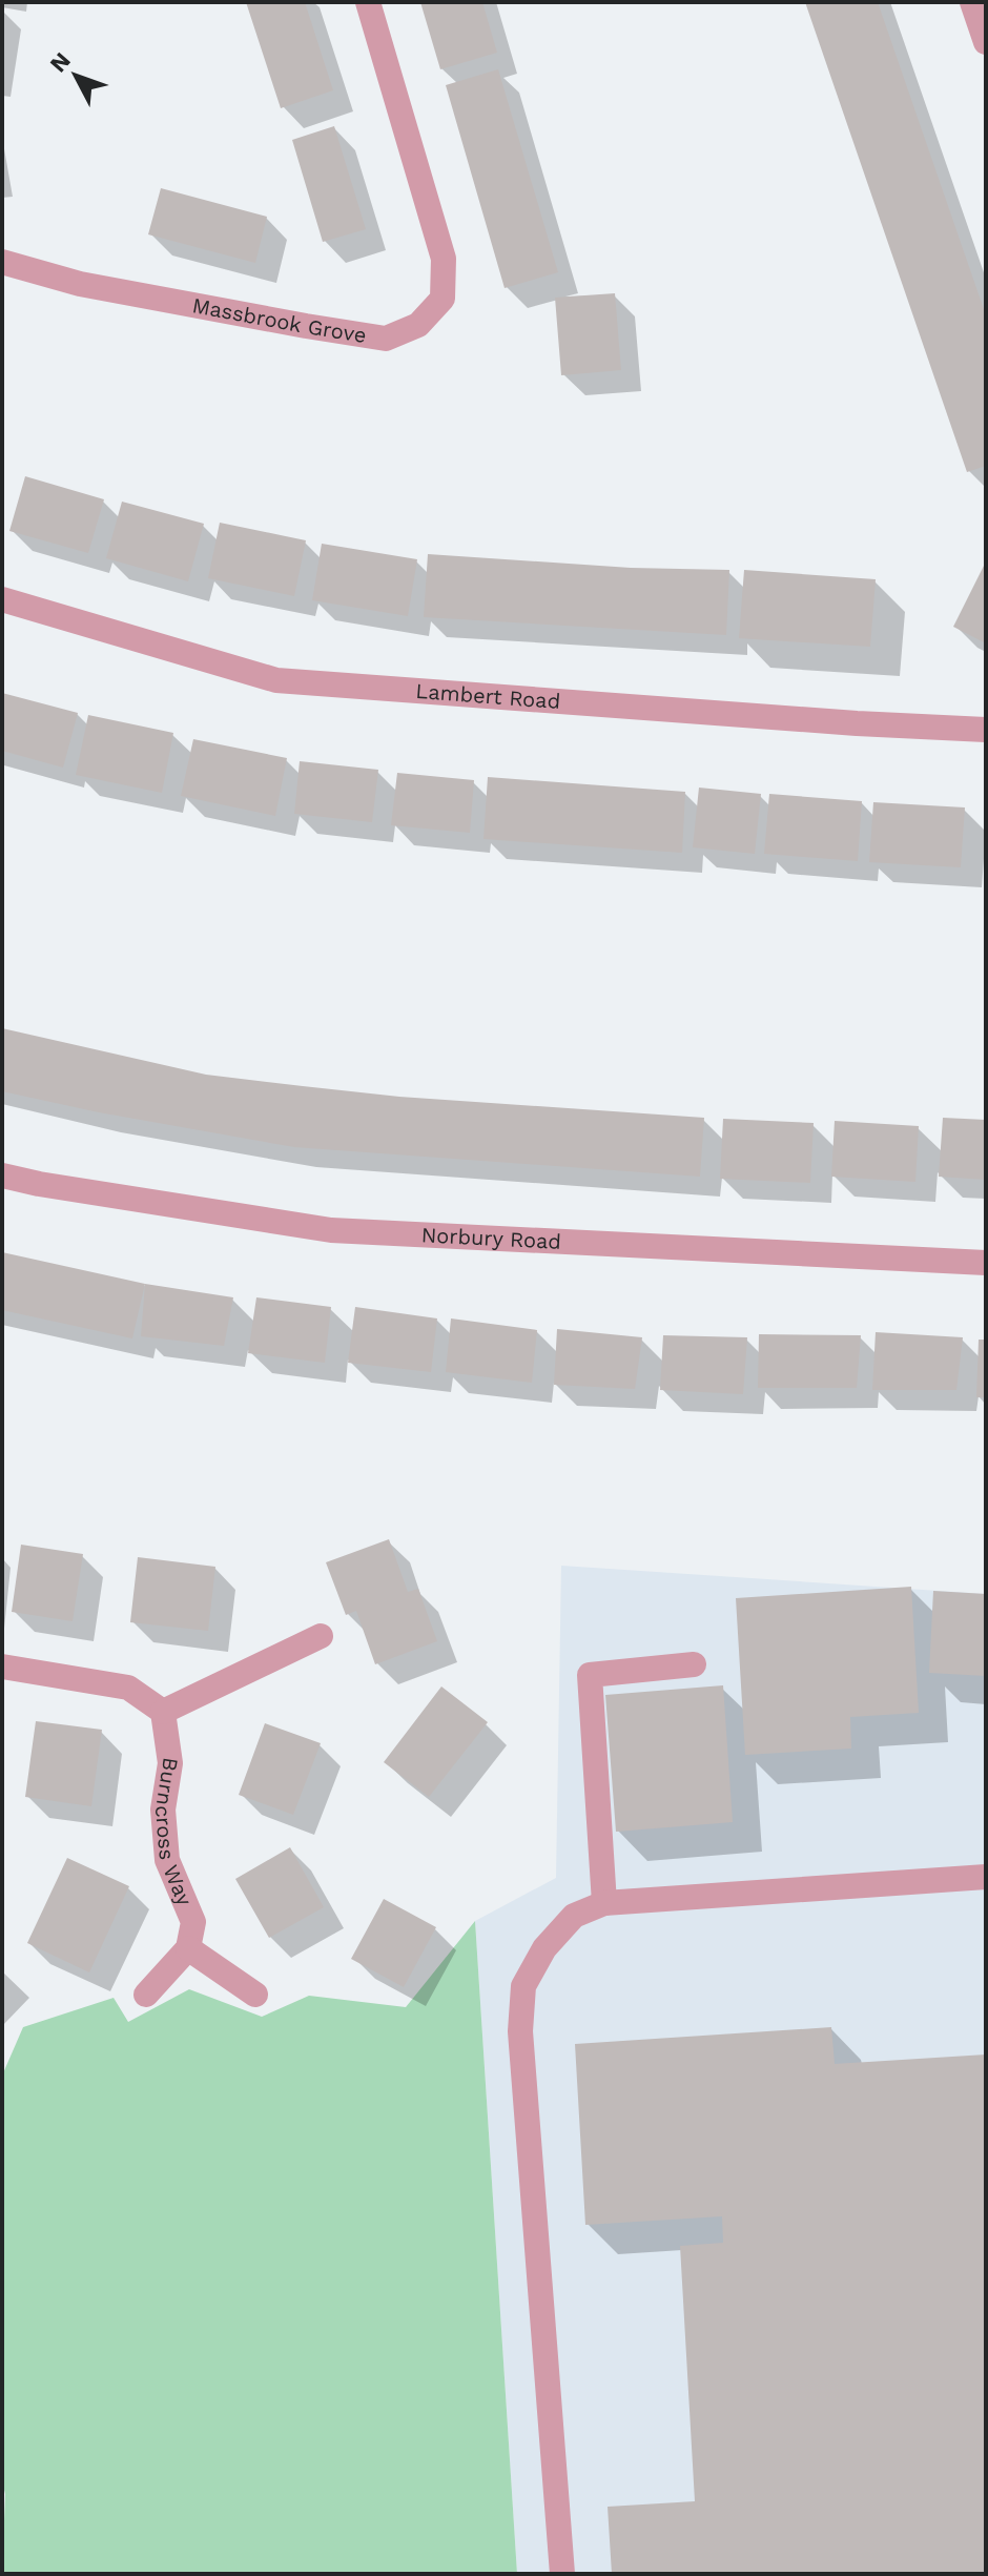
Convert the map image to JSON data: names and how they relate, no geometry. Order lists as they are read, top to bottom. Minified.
{"streets":{"street":["Massbrook Grove","Lambert Road","Norbury Road","Burncross Way"]},"north":"top left"}
